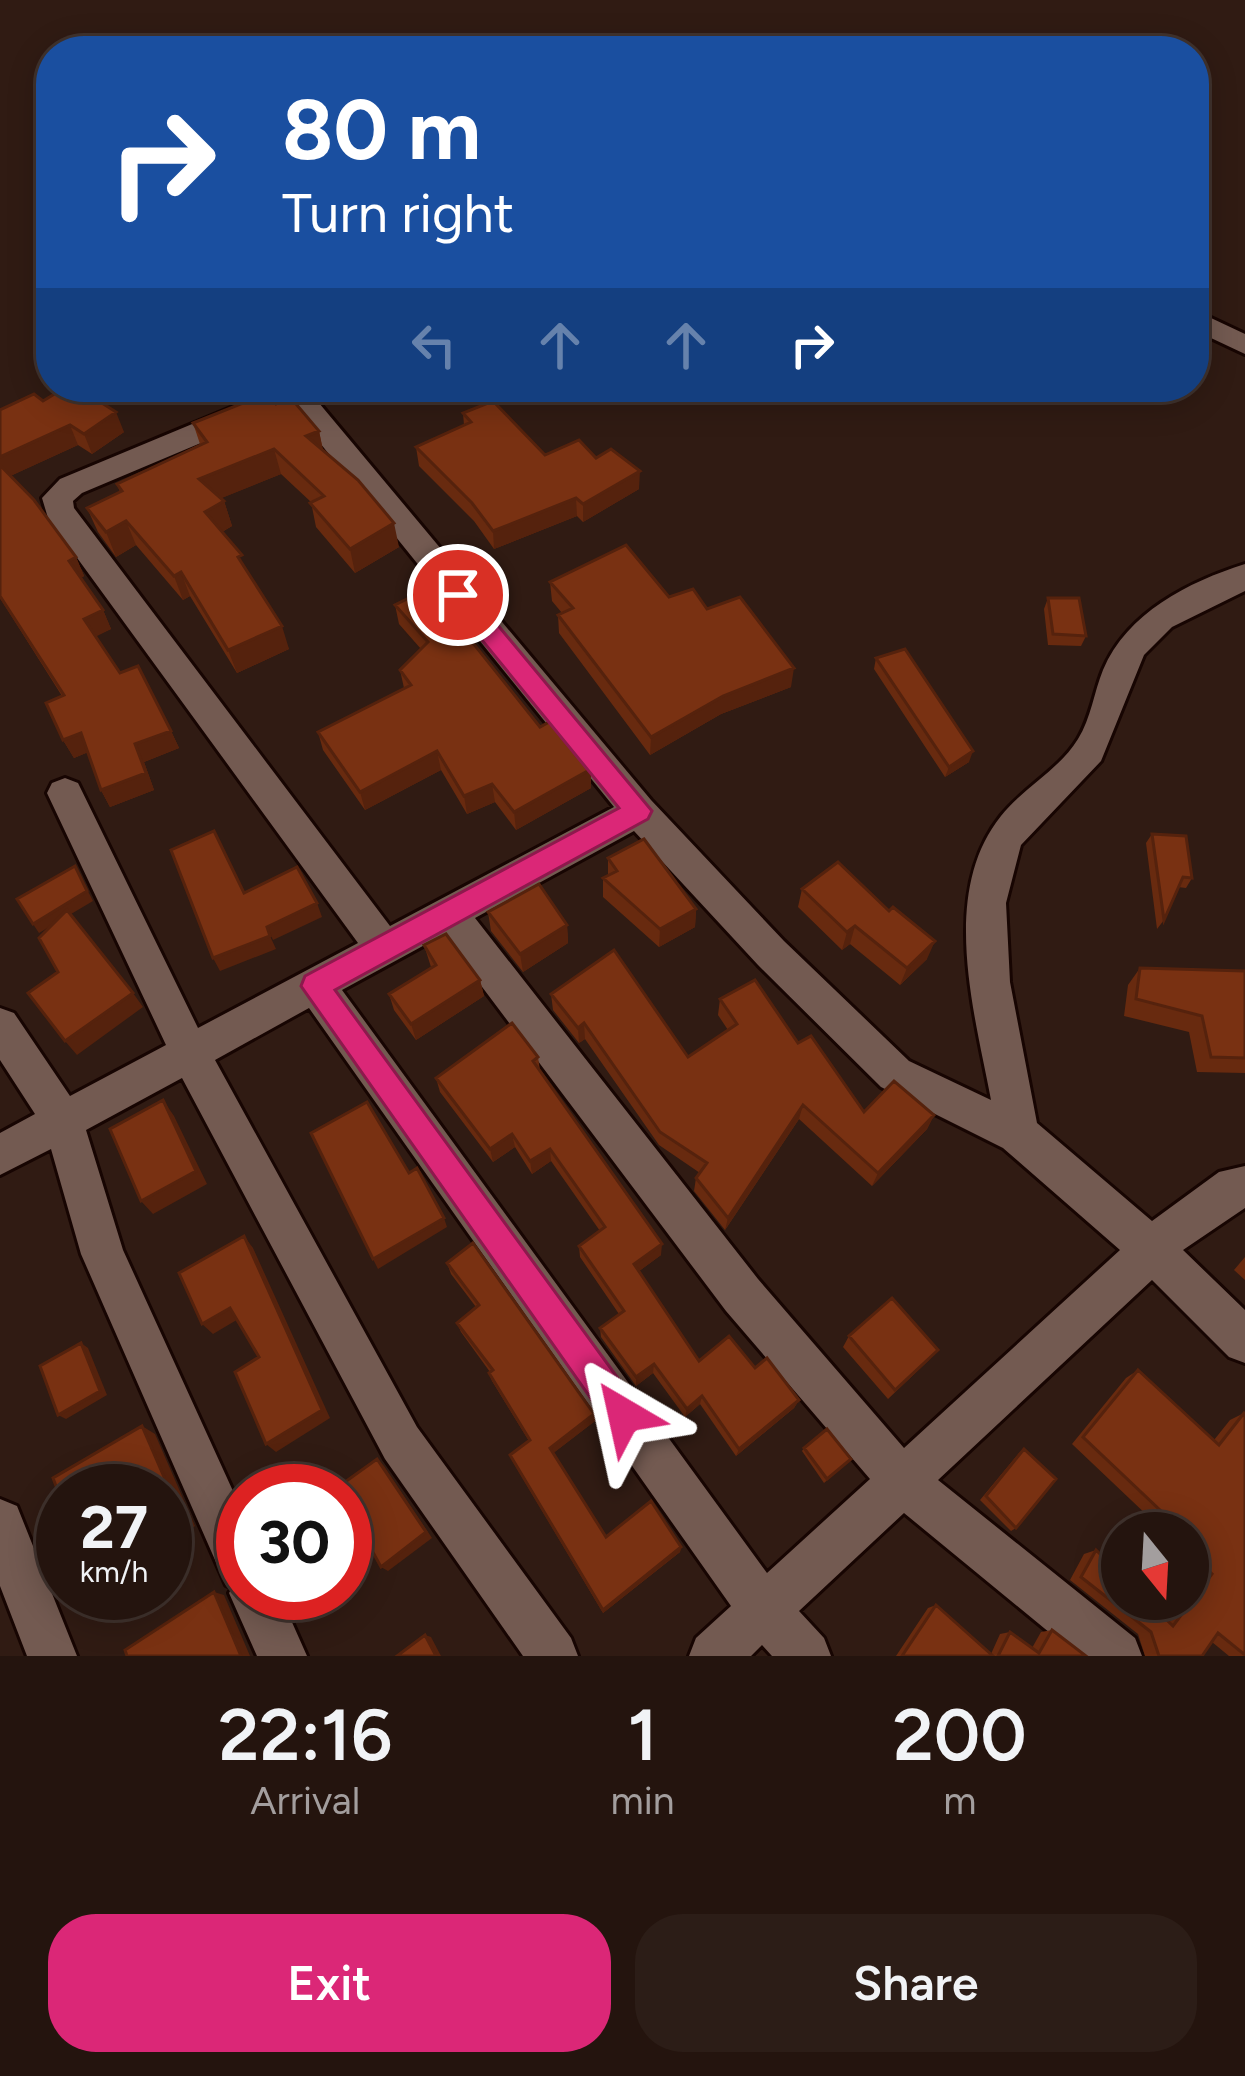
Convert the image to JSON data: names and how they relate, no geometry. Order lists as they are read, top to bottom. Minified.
{"north":"bottom","page":{"turn":["80 m","Turn right"],"speed":"27 km/h","limit":"30","eta":["22:16","Arrival","1","min","200","m"],"buttons":["Exit","Share"]}}
